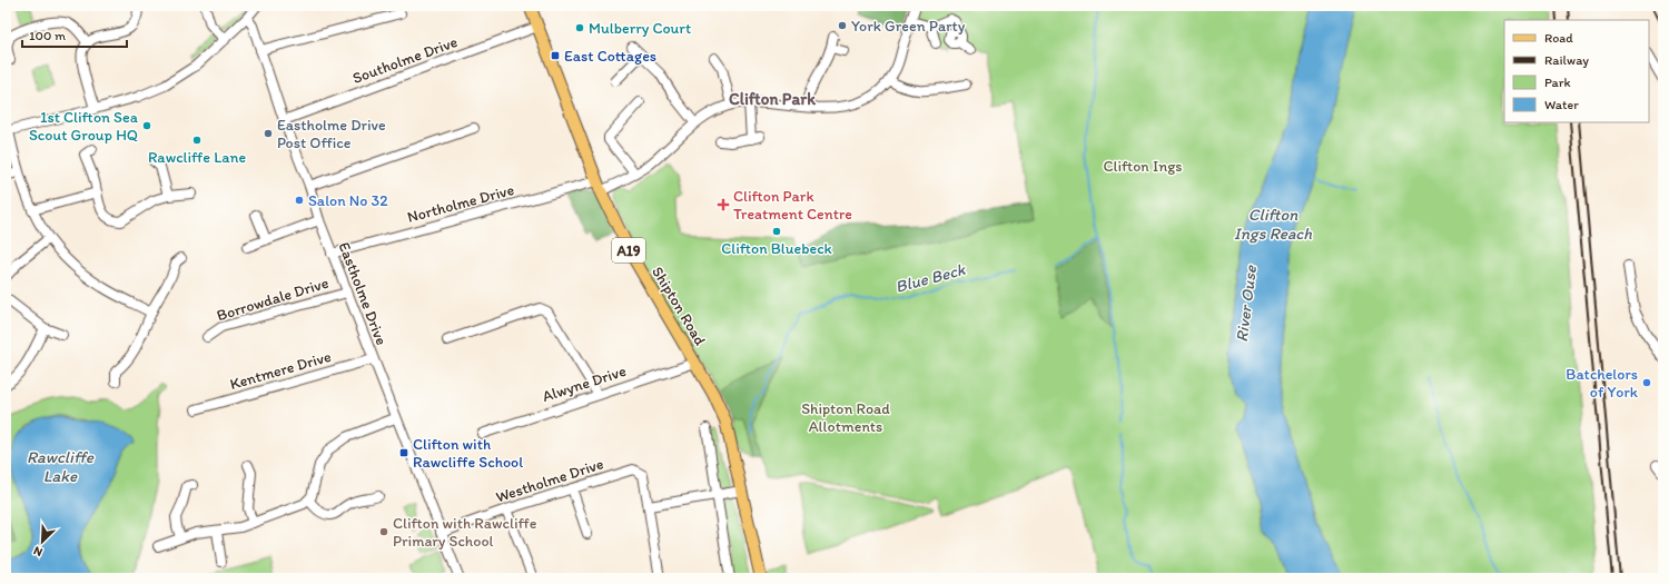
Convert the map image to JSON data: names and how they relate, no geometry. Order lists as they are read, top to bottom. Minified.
{"streets":{"main road":["A19","Shipton Road"],"street":["Southolme Drive","Northolme Drive","Eastholme Drive","Borrowdale Drive","Kentmere Drive","Alwyne Drive","Westholme Drive"]},"crossings":[["Southolme Drive","Eastholme Drive"],["Southolme Drive","Shipton Road"],["Northolme Drive","Eastholme Drive"],["Northolme Drive","Shipton Road"],["Eastholme Drive","Borrowdale Drive"],["Eastholme Drive","Kentmere Drive"],["Eastholme Drive","Westholme Drive"],["Shipton Road","Alwyne Drive"]],"districts":["Clifton Park"],"water":["Clifton Ings Reach","Blue Beck","River Ouse","Rawcliffe Lake"],"parks":["Clifton Ings","Shipton Road Allotments"],"places":{"other":["York Green Party","Mulberry Court","1st Clifton Sea Scout Group HQ","Eastholme Drive Post Office","Rawcliffe Lane","Salon No 32","Clifton Bluebeck","Batchelors of York","Clifton with Rawcliffe Primary School"],"transit":["East Cottages","Clifton with Rawcliffe School"],"health":["Clifton Park Treatment Centre"]},"legend":["Road","Railway","Park","Water"],"scale_bar":"100 m","north":"bottom left"}
